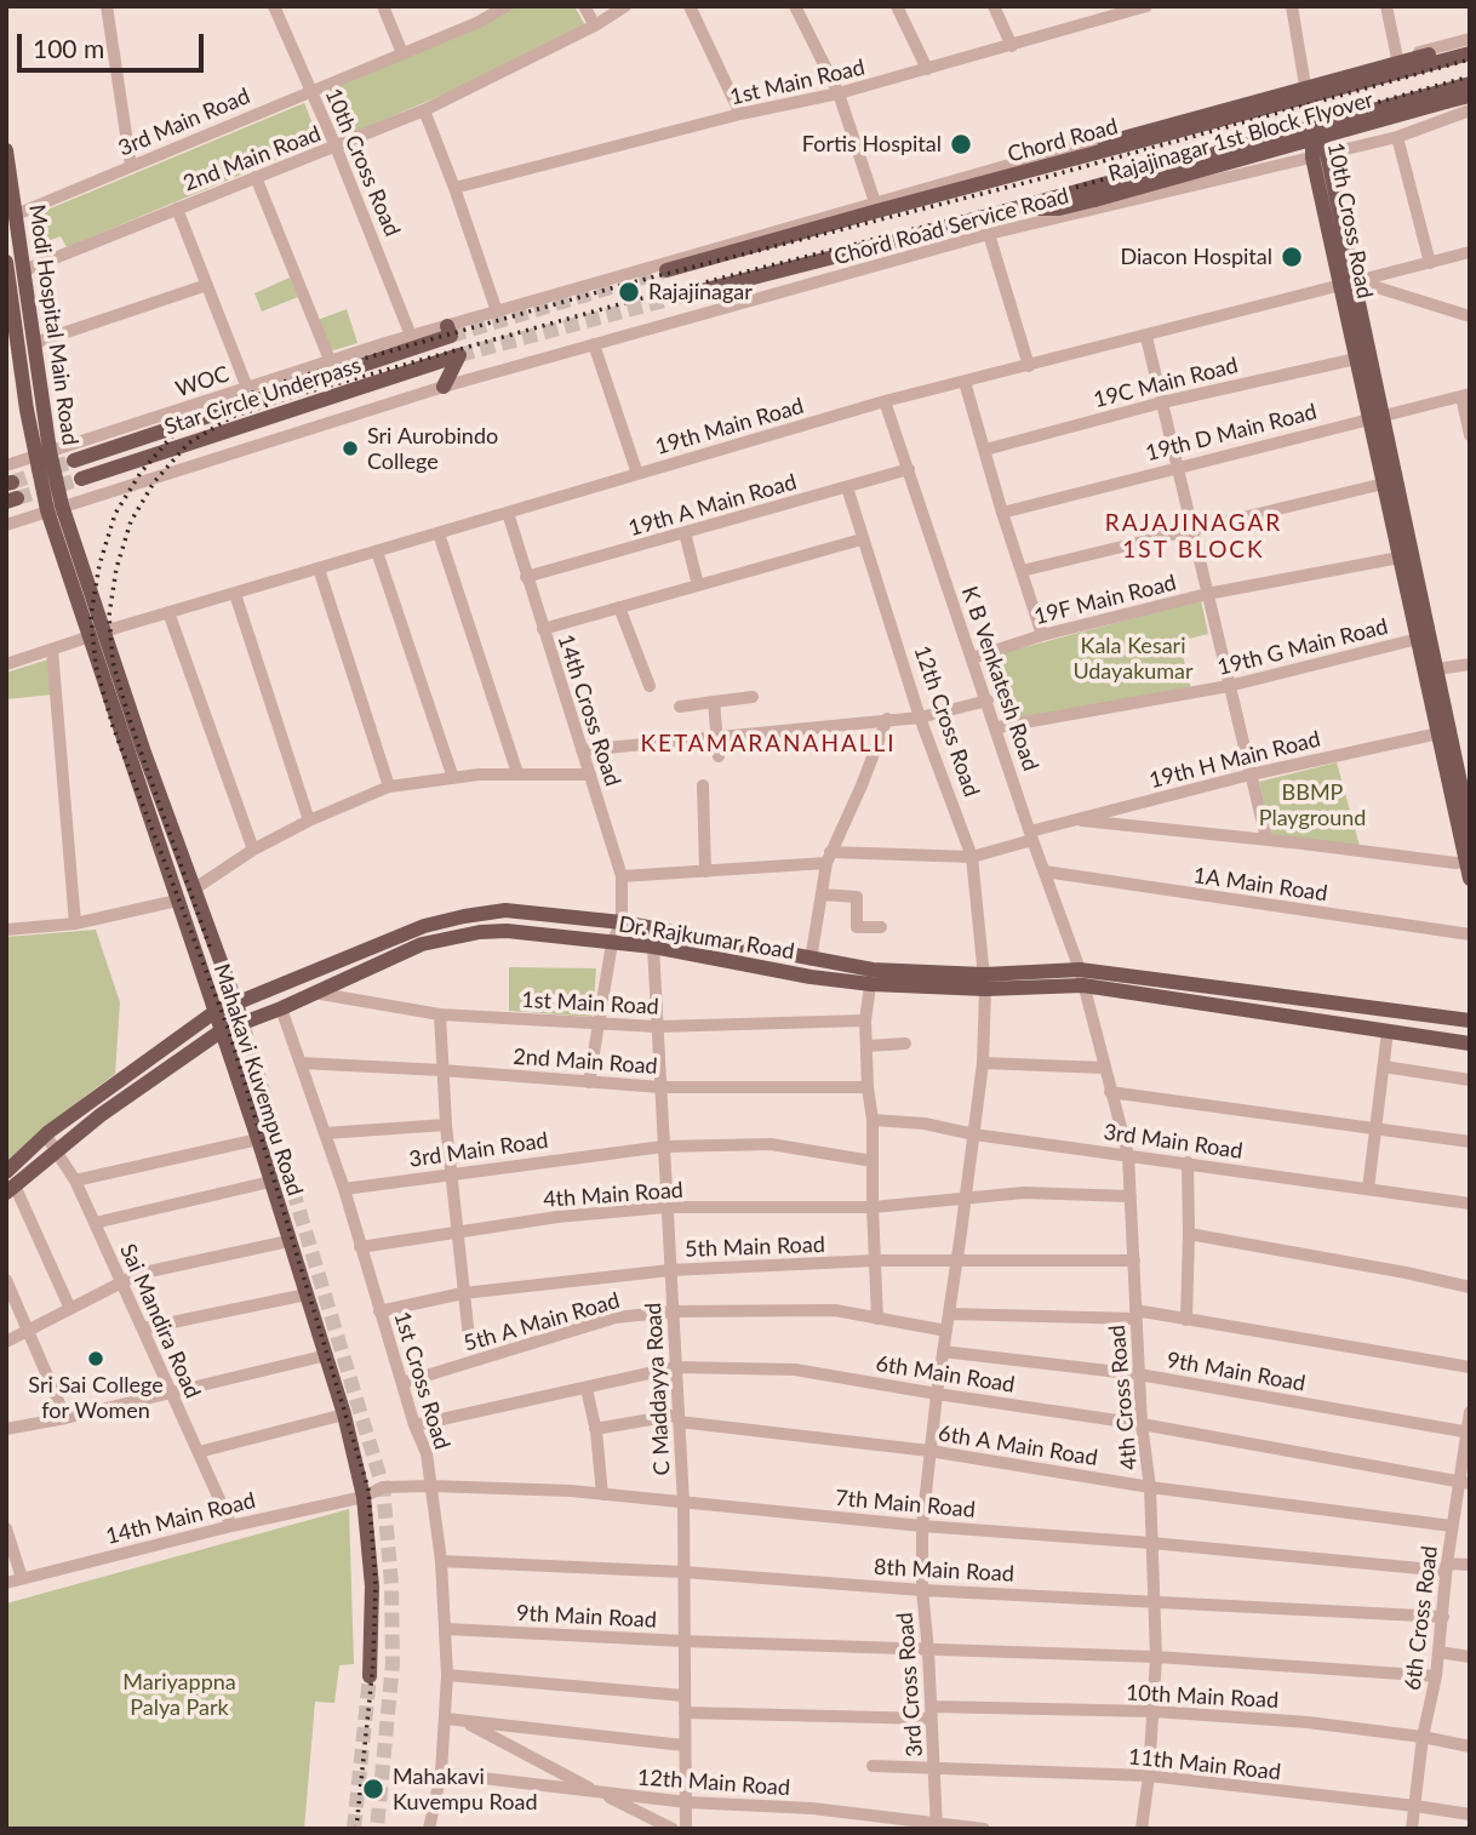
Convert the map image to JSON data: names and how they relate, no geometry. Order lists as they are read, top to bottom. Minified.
{"streets":{"main road":["Rajajinagar 1st Block Flyover","Chord Road","10th Cross Road","Modi Hospital Main Road","Star Circle Underpass","Dr. Rajkumar Road","Mahakavi Kuvempu Road"],"street":["1st Main Road","3rd Main Road","2nd Main Road","Chord Road Service Road","WOC","19C Main Road","19th Main Road","19th D Main Road","19th A Main Road","19F Main Road","19th G Main Road","K B Venkatesh Road","14th Cross Road","12th Cross Road","19th H Main Road","1A Main Road","4th Main Road","5th Main Road","Sai Mandira Road","5th A Main Road","9th Main Road","6th Main Road","1st Cross Road","C Maddayya Road","4th Cross Road","6th A Main Road","7th Main Road","14th Main Road","8th Main Road","6th Cross Road","3rd Cross Road","10th Main Road","11th Main Road","12th Main Road"]},"crossings":[["1st Main Road","Dr. Rajkumar Road"],["1st Main Road","C Maddayya Road"],["3rd Main Road","10th Cross Road"],["3rd Main Road","Modi Hospital Main Road"],["3rd Main Road","1st Cross Road"],["3rd Main Road","C Maddayya Road"],["3rd Main Road","4th Cross Road"],["3rd Main Road","3rd Cross Road"],["Rajajinagar 1st Block Flyover","Chord Road"],["Chord Road","WOC"],["2nd Main Road","10th Cross Road"],["2nd Main Road","Modi Hospital Main Road"],["2nd Main Road","1st Cross Road"],["2nd Main Road","C Maddayya Road"],["10th Cross Road","Chord Road Service Road"],["10th Cross Road","WOC"],["10th Cross Road","19C Main Road"],["10th Cross Road","19th Main Road"],["10th Cross Road","19th D Main Road"],["10th Cross Road","19F Main Road"],["10th Cross Road","19th G Main Road"],["10th Cross Road","19th H Main Road"],["Chord Road Service Road","Modi Hospital Main Road"],["Chord Road Service Road","Star Circle Underpass"],["Chord Road Service Road","Mahakavi Kuvempu Road"],["Modi Hospital Main Road","WOC"],["Modi Hospital Main Road","Mahakavi Kuvempu Road"],["WOC","Star Circle Underpass"],["19th Main Road","K B Venkatesh Road"],["19th Main Road","14th Cross Road"],["19th Main Road","Mahakavi Kuvempu Road"],["19th A Main Road","K B Venkatesh Road"],["19th A Main Road","14th Cross Road"],["19th A Main Road","12th Cross Road"],["19F Main Road","K B Venkatesh Road"],["19th G Main Road","K B Venkatesh Road"],["K B Venkatesh Road","19th H Main Road"],["K B Venkatesh Road","1A Main Road"],["K B Venkatesh Road","Dr. Rajkumar Road"],["K B Venkatesh Road","4th Cross Road"],["14th Cross Road","19th H Main Road"],["14th Cross Road","Dr. Rajkumar Road"],["12th Cross Road","19th H Main Road"],["12th Cross Road","Dr. Rajkumar Road"],["12th Cross Road","3rd Cross Road"],["Dr. Rajkumar Road","Mahakavi Kuvempu Road"],["Dr. Rajkumar Road","Sai Mandira Road"],["Dr. Rajkumar Road","1st Cross Road"],["Dr. Rajkumar Road","C Maddayya Road"],["Dr. Rajkumar Road","4th Cross Road"],["Mahakavi Kuvempu Road","7th Main Road"],["Mahakavi Kuvempu Road","14th Main Road"],["4th Main Road","1st Cross Road"],["4th Main Road","C Maddayya Road"],["4th Main Road","4th Cross Road"],["4th Main Road","3rd Cross Road"],["5th Main Road","1st Cross Road"],["5th Main Road","C Maddayya Road"],["5th Main Road","4th Cross Road"],["5th Main Road","3rd Cross Road"],["Sai Mandira Road","14th Main Road"],["5th A Main Road","1st Cross Road"],["5th A Main Road","C Maddayya Road"],["5th A Main Road","3rd Cross Road"],["9th Main Road","1st Cross Road"],["9th Main Road","C Maddayya Road"],["9th Main Road","4th Cross Road"],["9th Main Road","6th Cross Road"],["9th Main Road","3rd Cross Road"],["6th Main Road","1st Cross Road"],["6th Main Road","C Maddayya Road"],["6th Main Road","4th Cross Road"],["6th Main Road","6th Cross Road"],["6th Main Road","3rd Cross Road"],["1st Cross Road","7th Main Road"],["1st Cross Road","8th Main Road"],["1st Cross Road","12th Main Road"],["C Maddayya Road","6th A Main Road"],["C Maddayya Road","7th Main Road"],["C Maddayya Road","8th Main Road"],["C Maddayya Road","10th Main Road"],["C Maddayya Road","12th Main Road"],["4th Cross Road","6th A Main Road"],["4th Cross Road","7th Main Road"],["4th Cross Road","8th Main Road"],["4th Cross Road","10th Main Road"],["4th Cross Road","11th Main Road"],["6th A Main Road","6th Cross Road"],["6th A Main Road","3rd Cross Road"],["7th Main Road","14th Main Road"],["7th Main Road","6th Cross Road"],["7th Main Road","3rd Cross Road"],["8th Main Road","6th Cross Road"],["8th Main Road","3rd Cross Road"],["6th Cross Road","10th Main Road"],["6th Cross Road","11th Main Road"],["3rd Cross Road","10th Main Road"],["3rd Cross Road","11th Main Road"],["3rd Cross Road","12th Main Road"]],"districts":["RAJAJINAGAR 1ST BLOCK","KETAMARANAHALLI"],"parks":["Kala Kesari Udayakumar","BBMP Playground","Mariyappna Palya Park"],"places":["Fortis Hospital","Diacon Hospital","Rajajinagar","Sri Aurobindo College","Sri Sai College for Women","Mahakavi Kuvempu Road"],"scale_bar":"100 m"}
